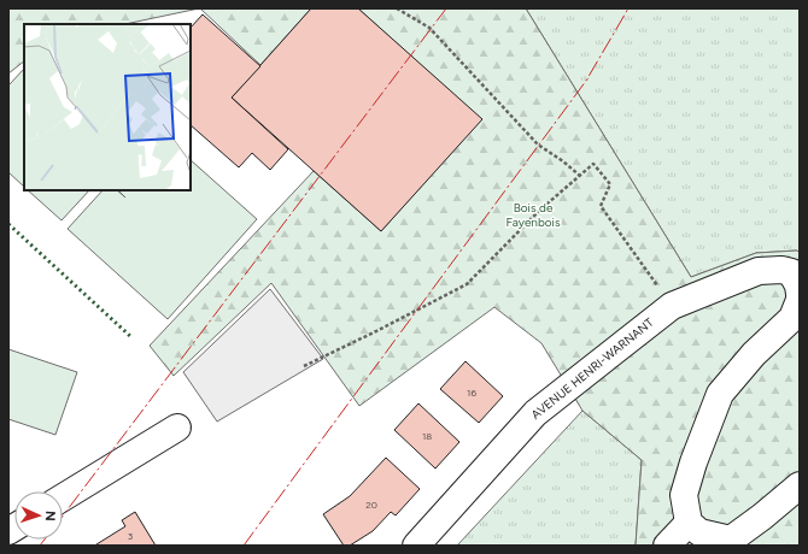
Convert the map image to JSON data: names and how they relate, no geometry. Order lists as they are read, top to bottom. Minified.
{"streets":{"street":["AVENUE HENRI-WARNANT"]},"parks":["Bois de Fayenbois"],"house_numbers":["16","18","20","3"],"north":"right"}
